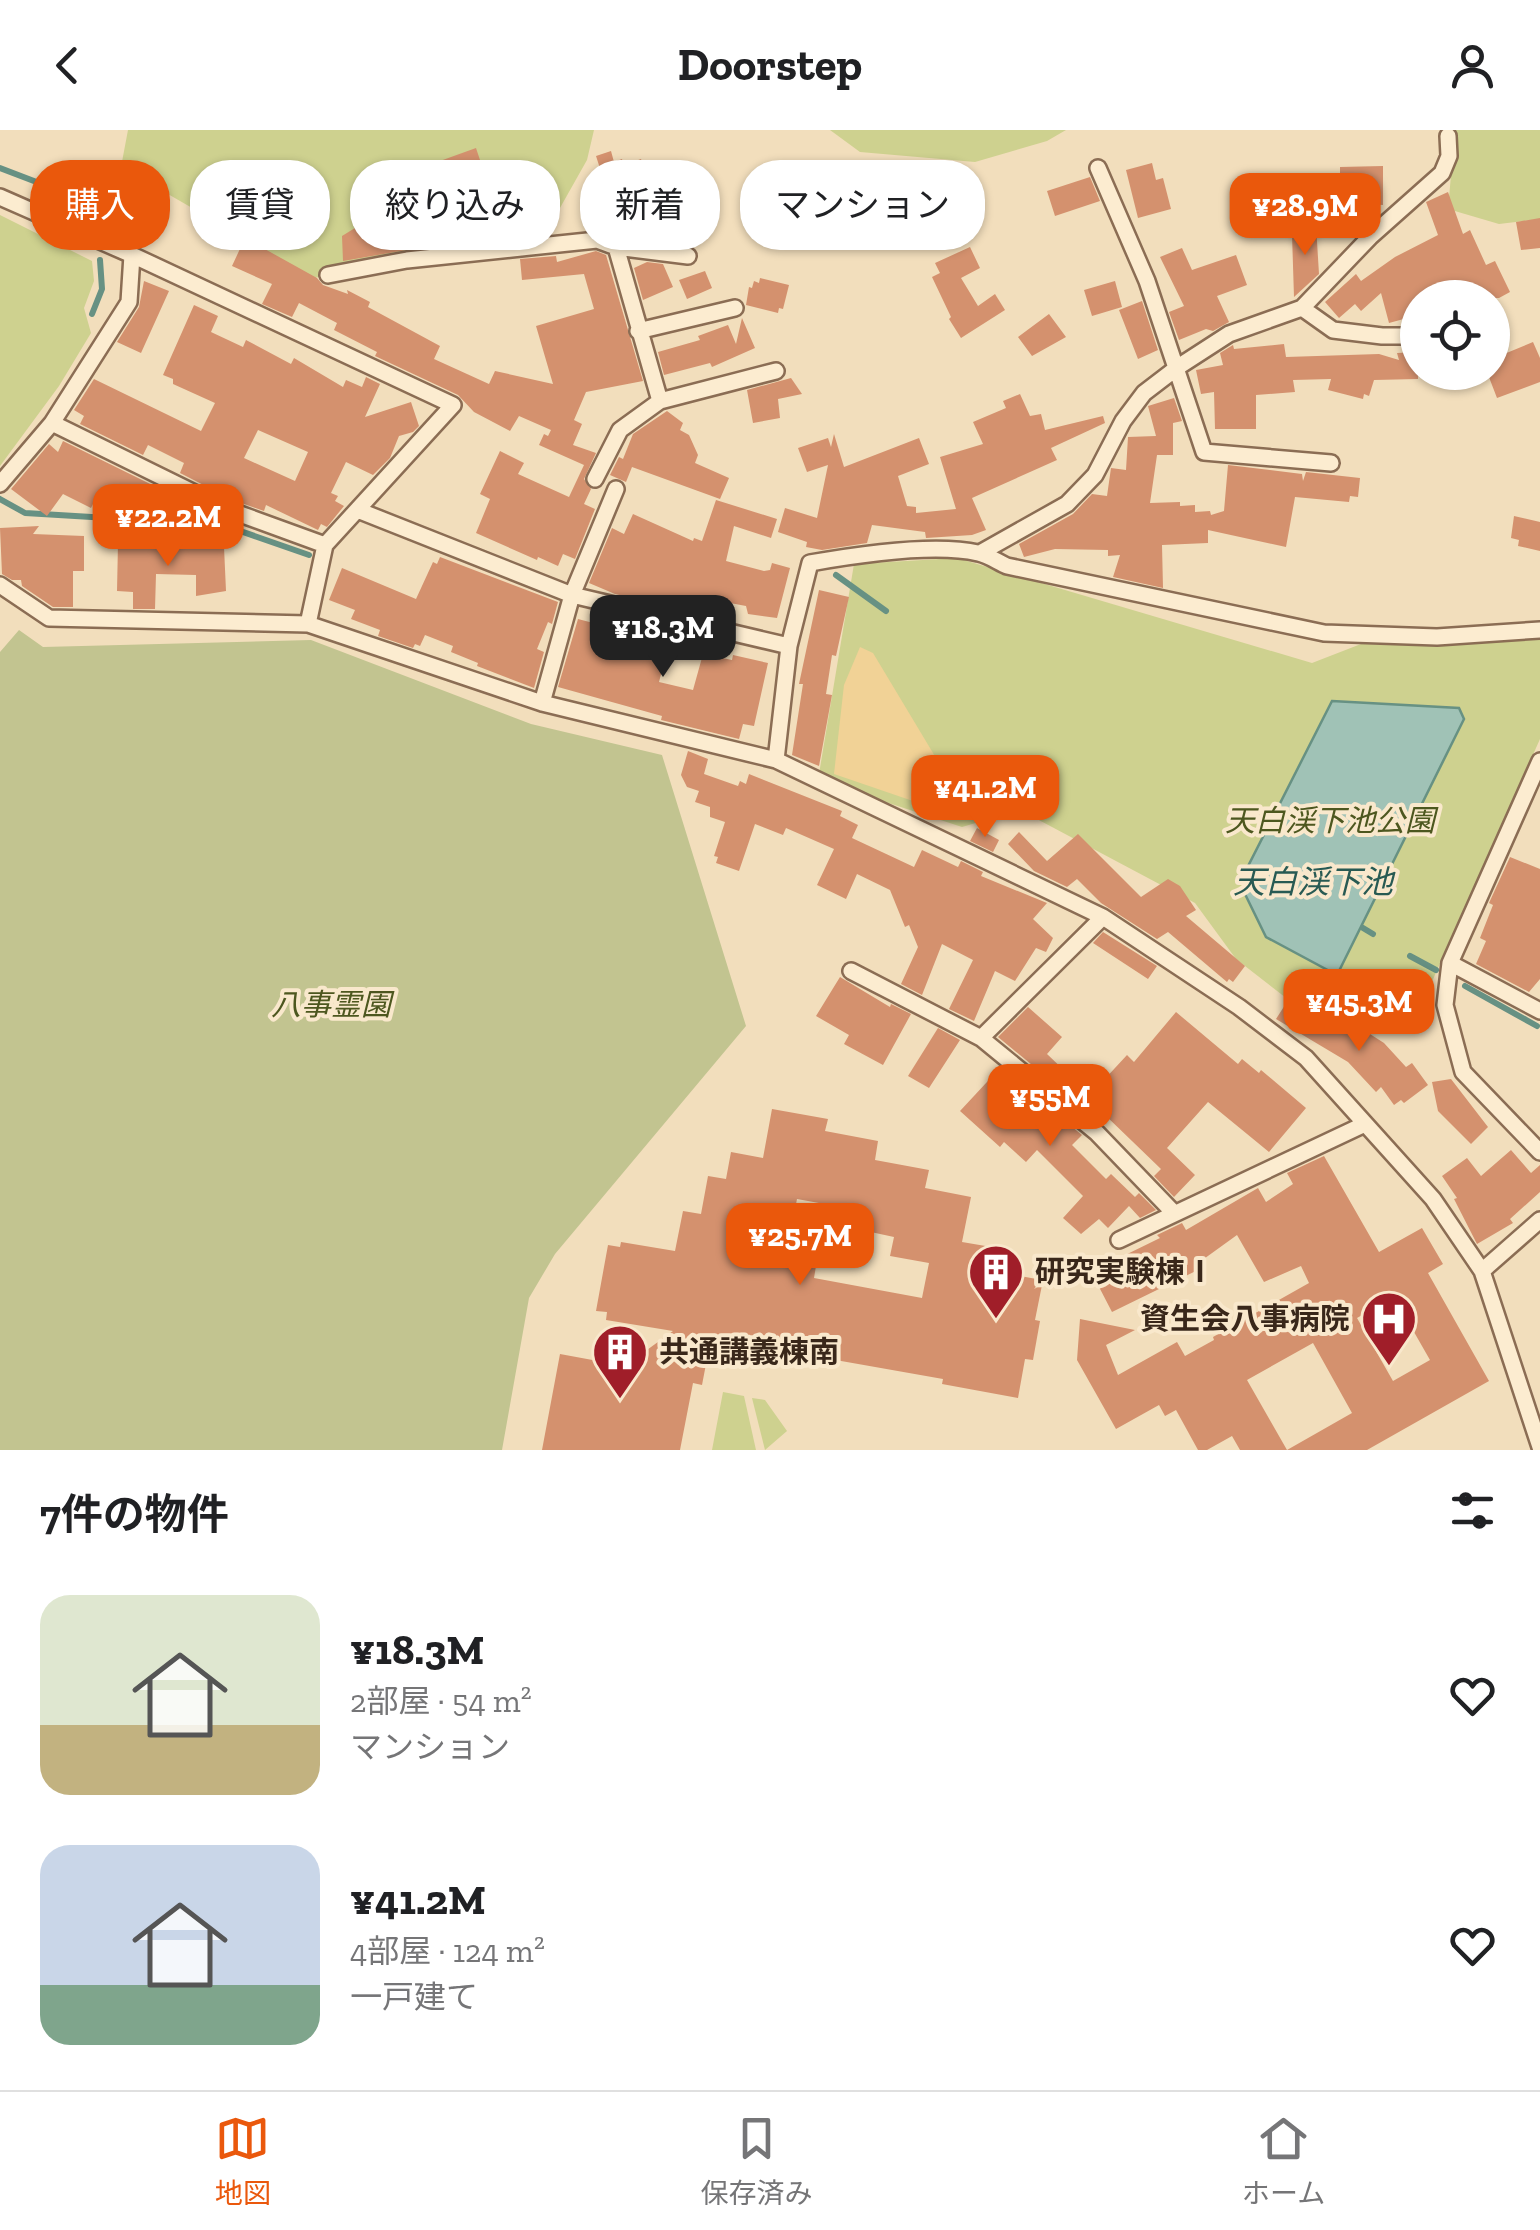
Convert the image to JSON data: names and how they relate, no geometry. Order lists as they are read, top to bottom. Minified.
{"water":["天白渓下池"],"parks":["天白渓下池公園","八事霊園"],"places":{"building":["研究実験棟Ⅰ","共通講義棟南"],"hospital":["資生会八事病院"]},"page":{"header":"Doorstep","chip":["購入","賃貸","絞り込み","新着","マンション"],"price":["¥28.9M","¥22.2M","¥18.3M","¥41.2M","¥45.3M","¥55M","¥25.7M"],"heading":"7件の物件","list":[{"name":"¥18.3M","note":"2部屋 · 54 m² · マンション"},{"name":"¥41.2M","note":"4部屋 · 124 m² · 一戸建て"}],"tabs":["地図","保存済み","ホーム"]}}
